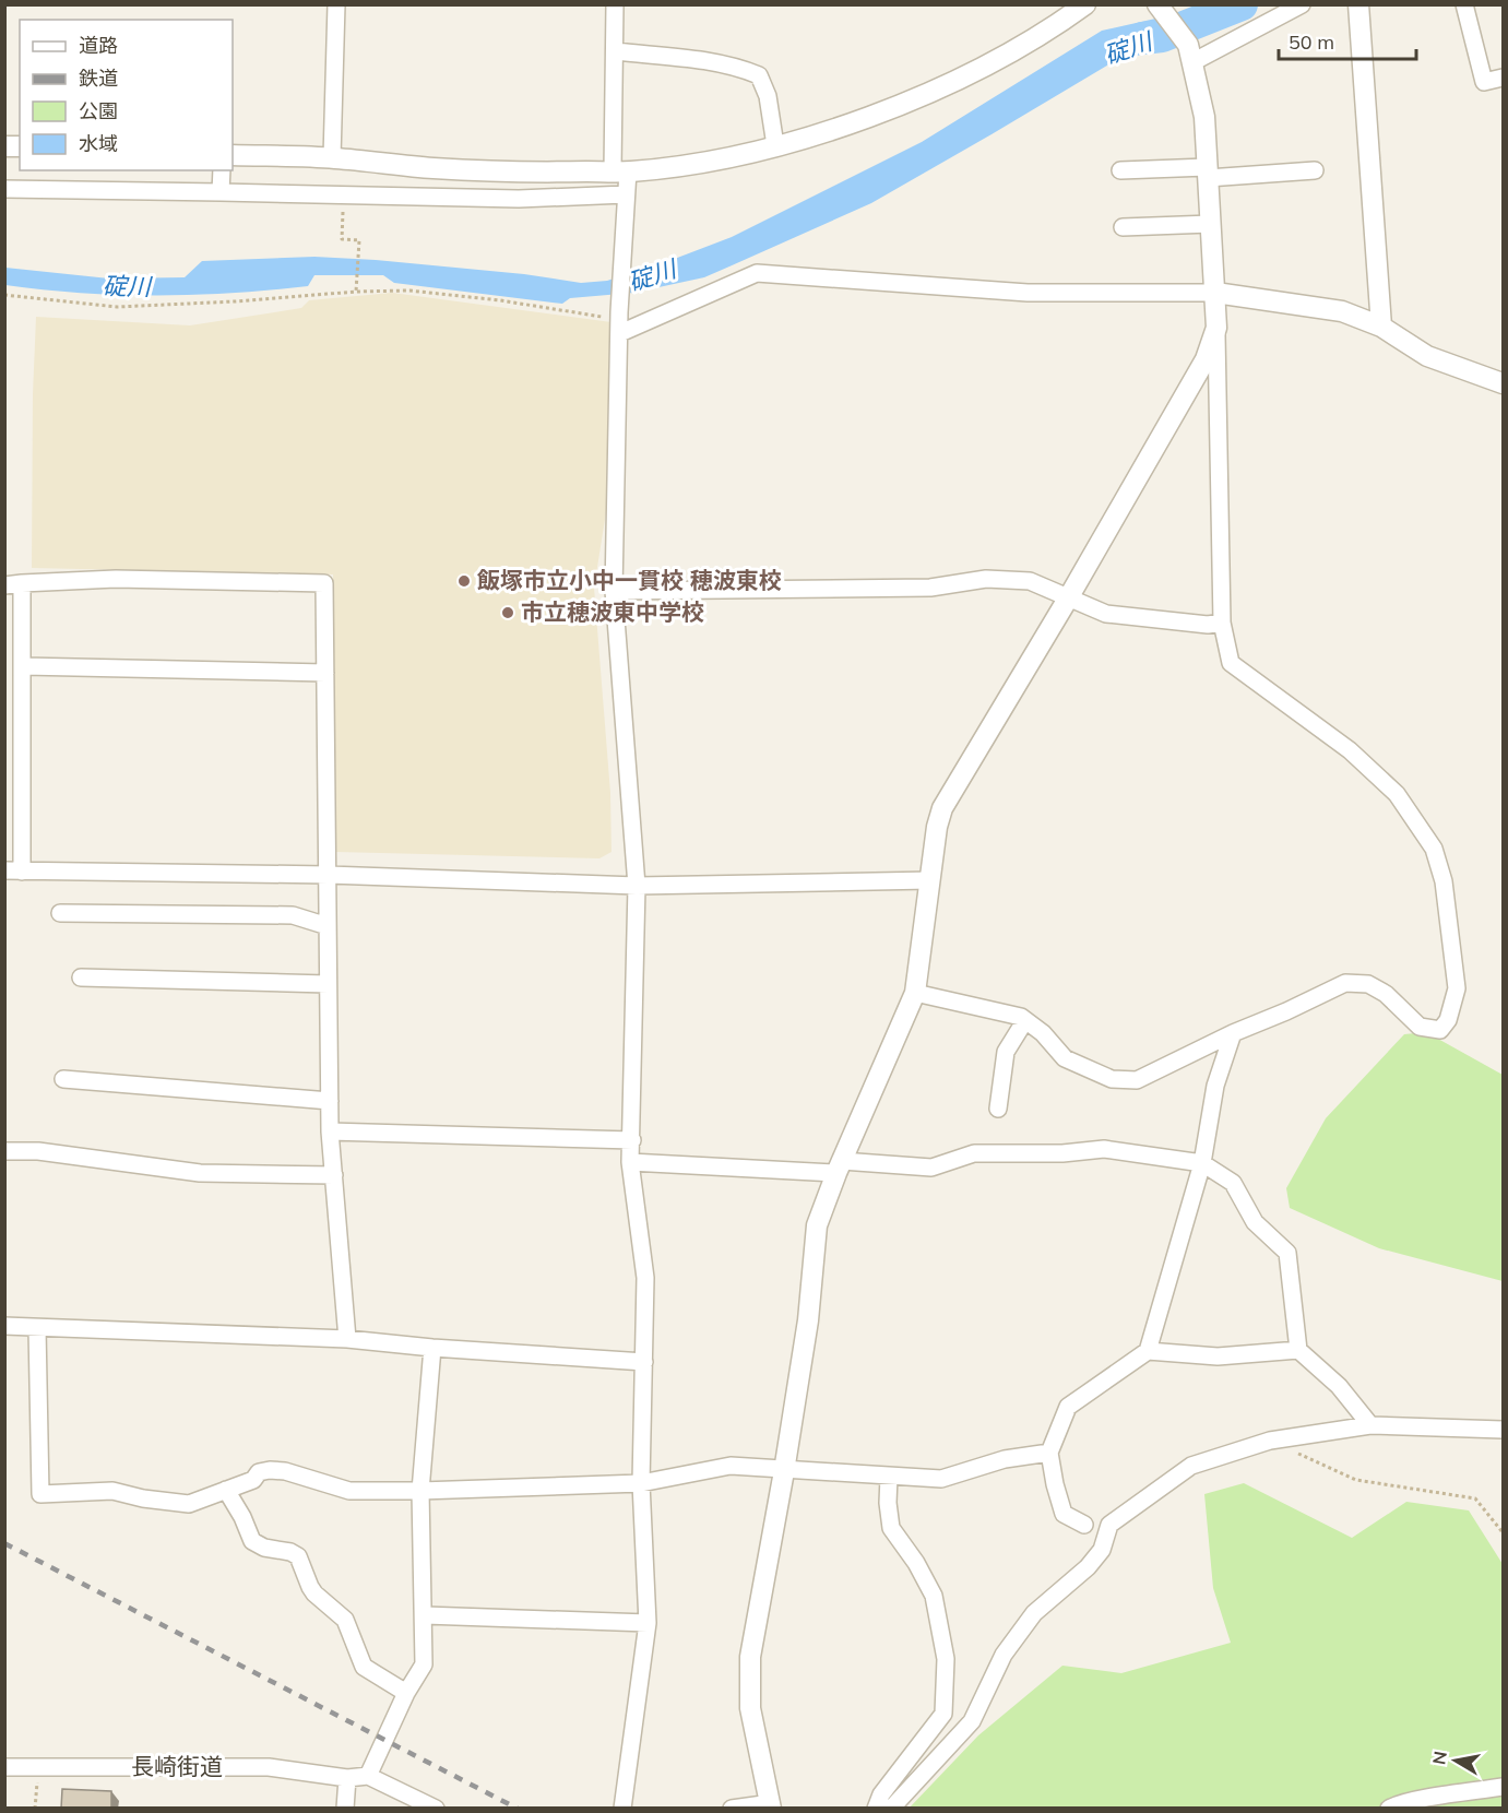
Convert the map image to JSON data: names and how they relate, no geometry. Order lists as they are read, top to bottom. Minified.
{"streets":{"street":["長崎街道"]},"water":["碇川"],"places":["飯塚市立小中一貫校 穂波東校","市立穂波東中学校"],"legend":["道路","鉄道","公園","水域"],"scale_bar":"50 m","north":"left"}
